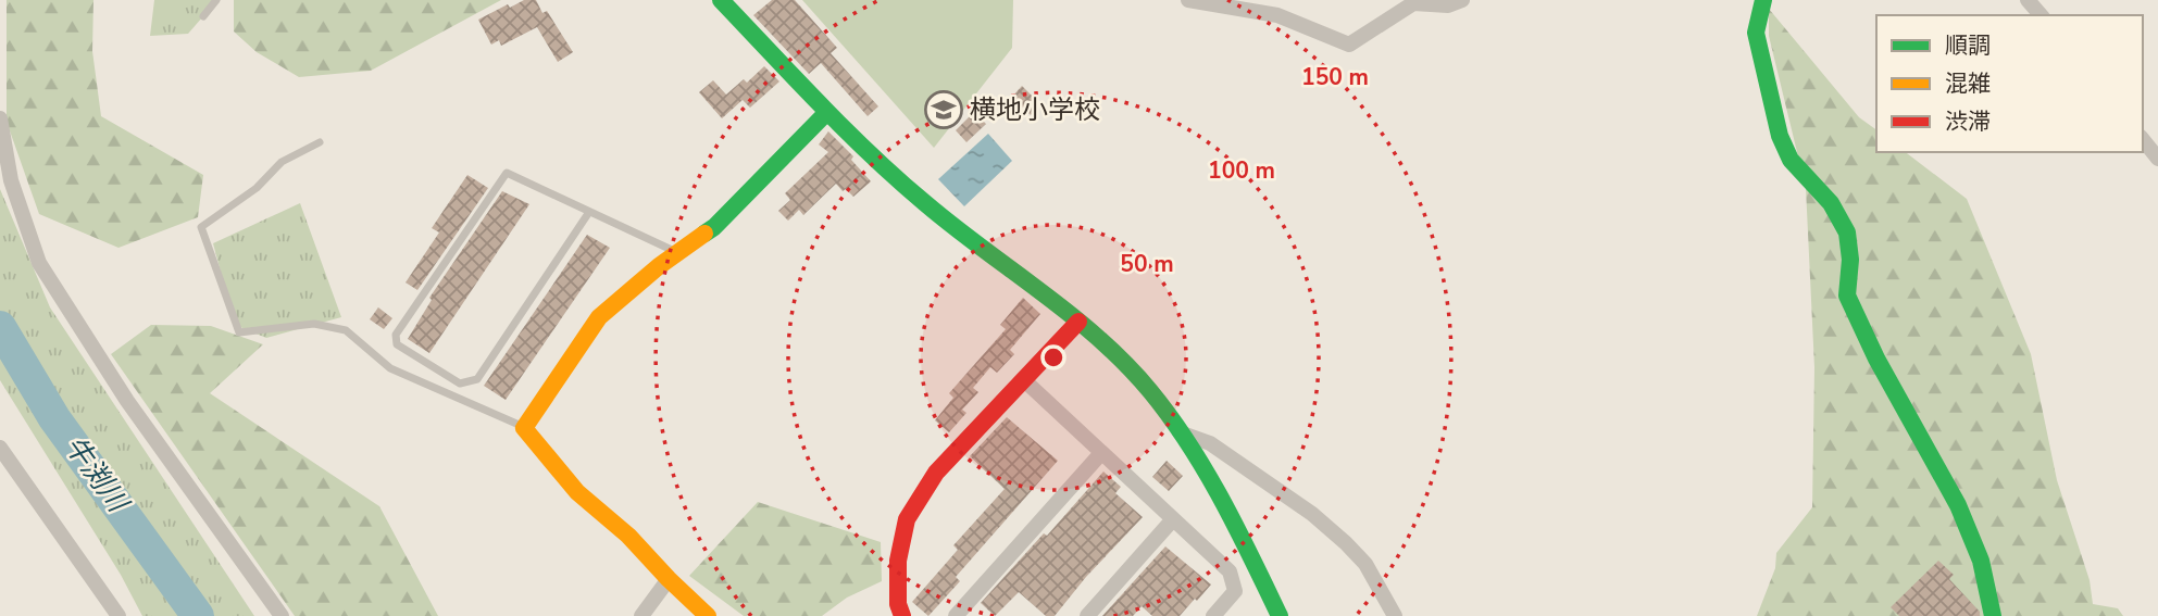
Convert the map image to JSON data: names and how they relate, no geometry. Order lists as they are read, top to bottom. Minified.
{"water":["牛渕川"],"places":{"school or university":["横地小学校"]},"legend":["順調","混雑","渋滞"],"rings":["150 m","100 m","50 m"]}
